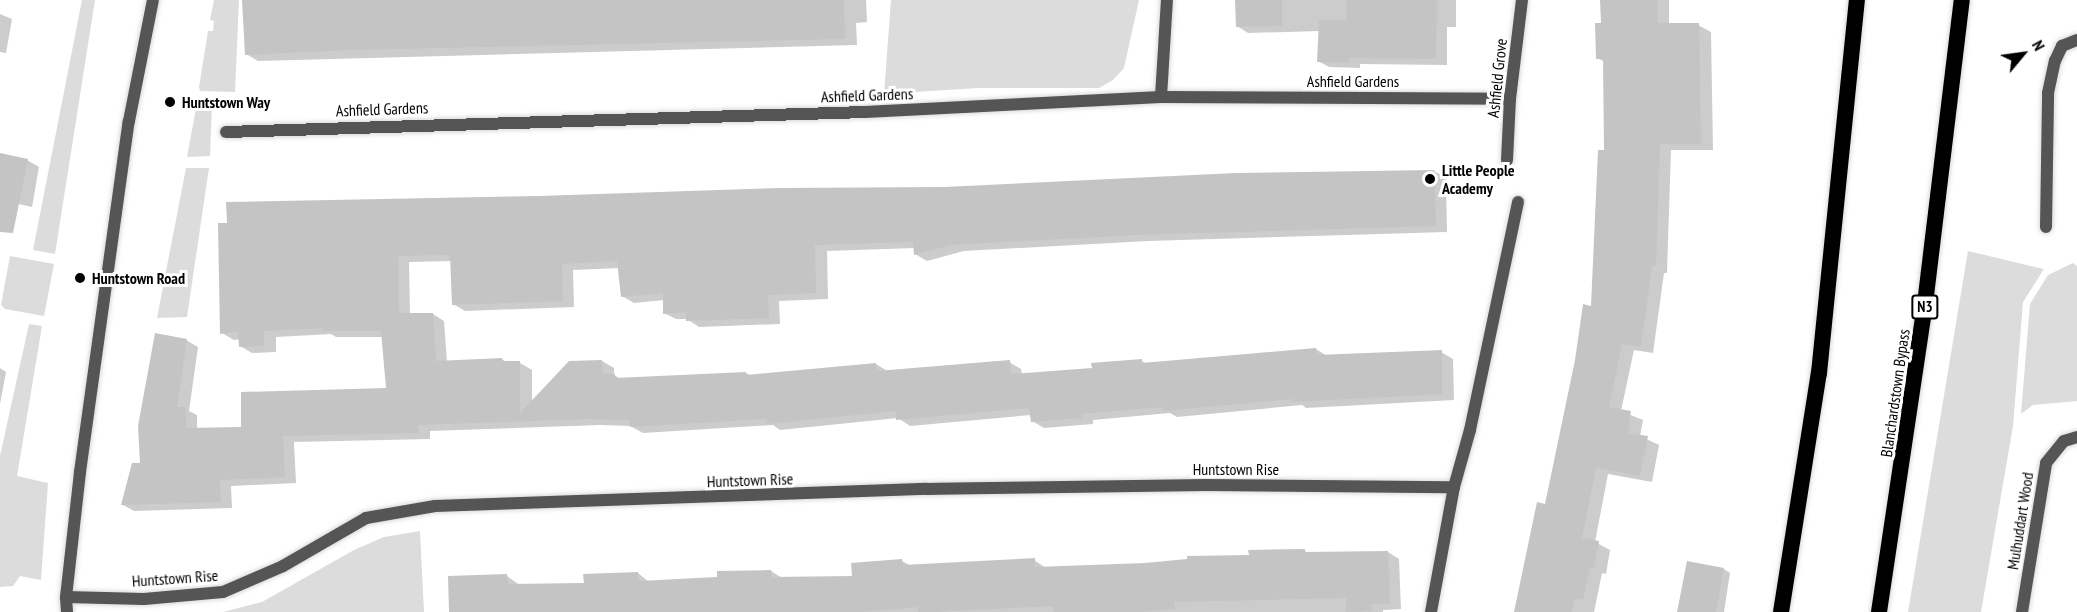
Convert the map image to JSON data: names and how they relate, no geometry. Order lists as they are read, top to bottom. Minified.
{"streets":{"highway":["N3","Blanchardstown Bypass"],"street":["Ashfield Grove","Ashfield Gardens","Huntstown Rise","Mulhuddart Wood"]},"crossings":[["Ashfield Grove","Ashfield Gardens"]],"places":["Huntstown Way","Little People Academy","Huntstown Road"],"north":"top right"}
